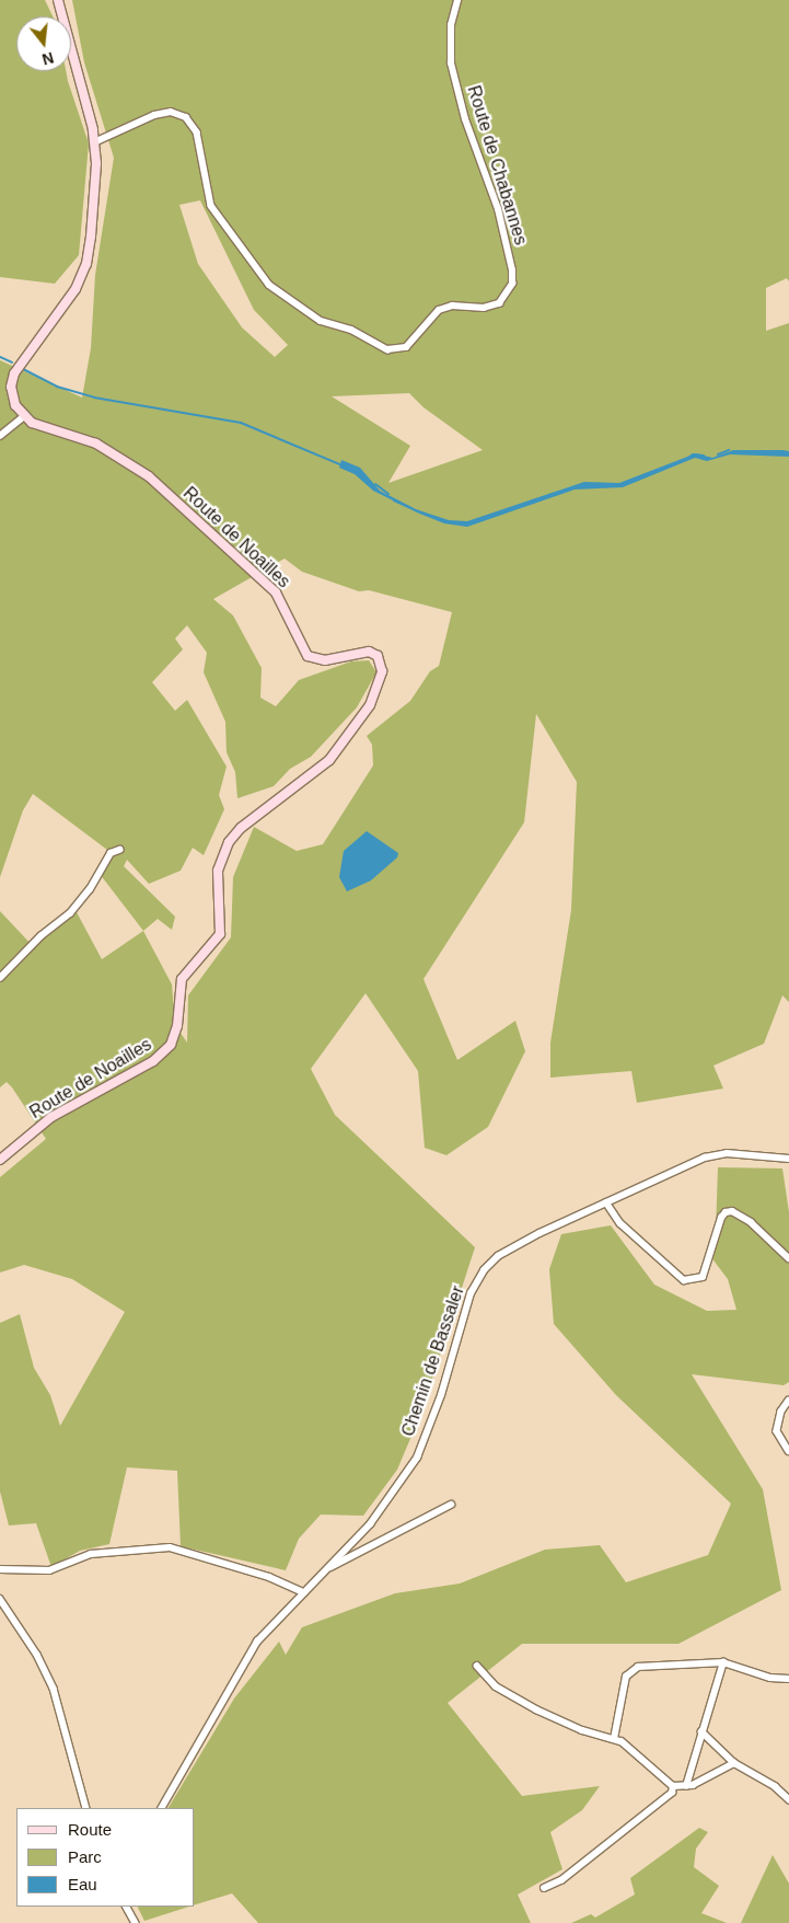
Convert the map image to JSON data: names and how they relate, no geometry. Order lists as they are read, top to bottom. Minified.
{"streets":{"main road":["Route de Noailles"],"street":["Route de Chabannes","Chemin de Bassaler"]},"legend":["Route","Parc","Eau"],"north":"bottom"}
